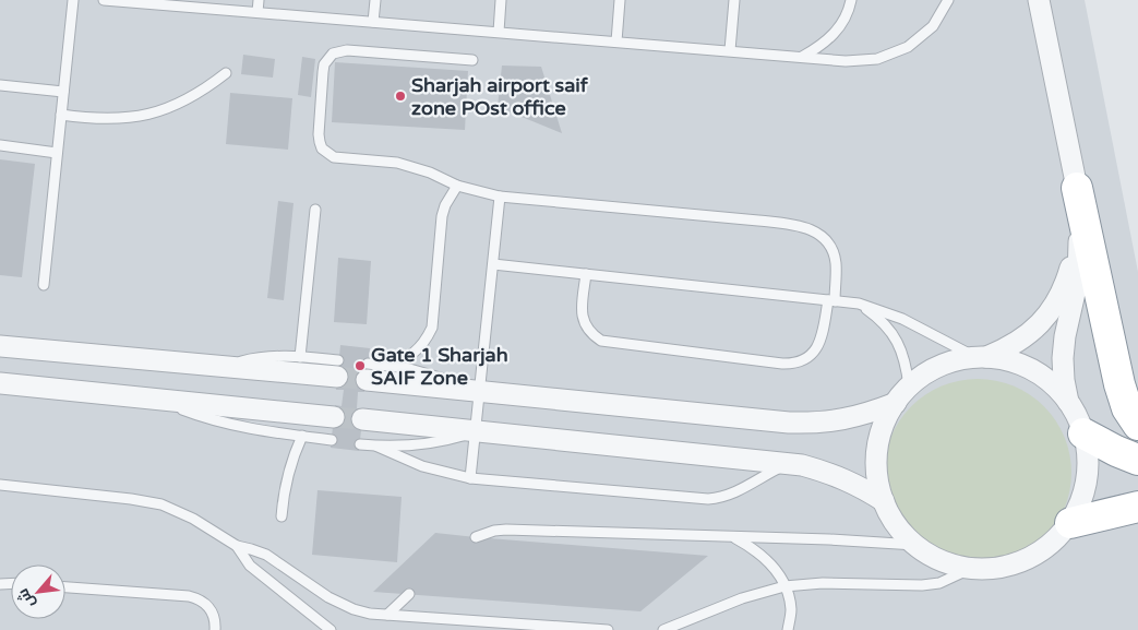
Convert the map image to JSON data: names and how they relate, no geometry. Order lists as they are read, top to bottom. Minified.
{"places":["Sharjah airport saif zone POst office","Gate 1 Sharjah SAIF Zone"],"north":"bottom left"}
